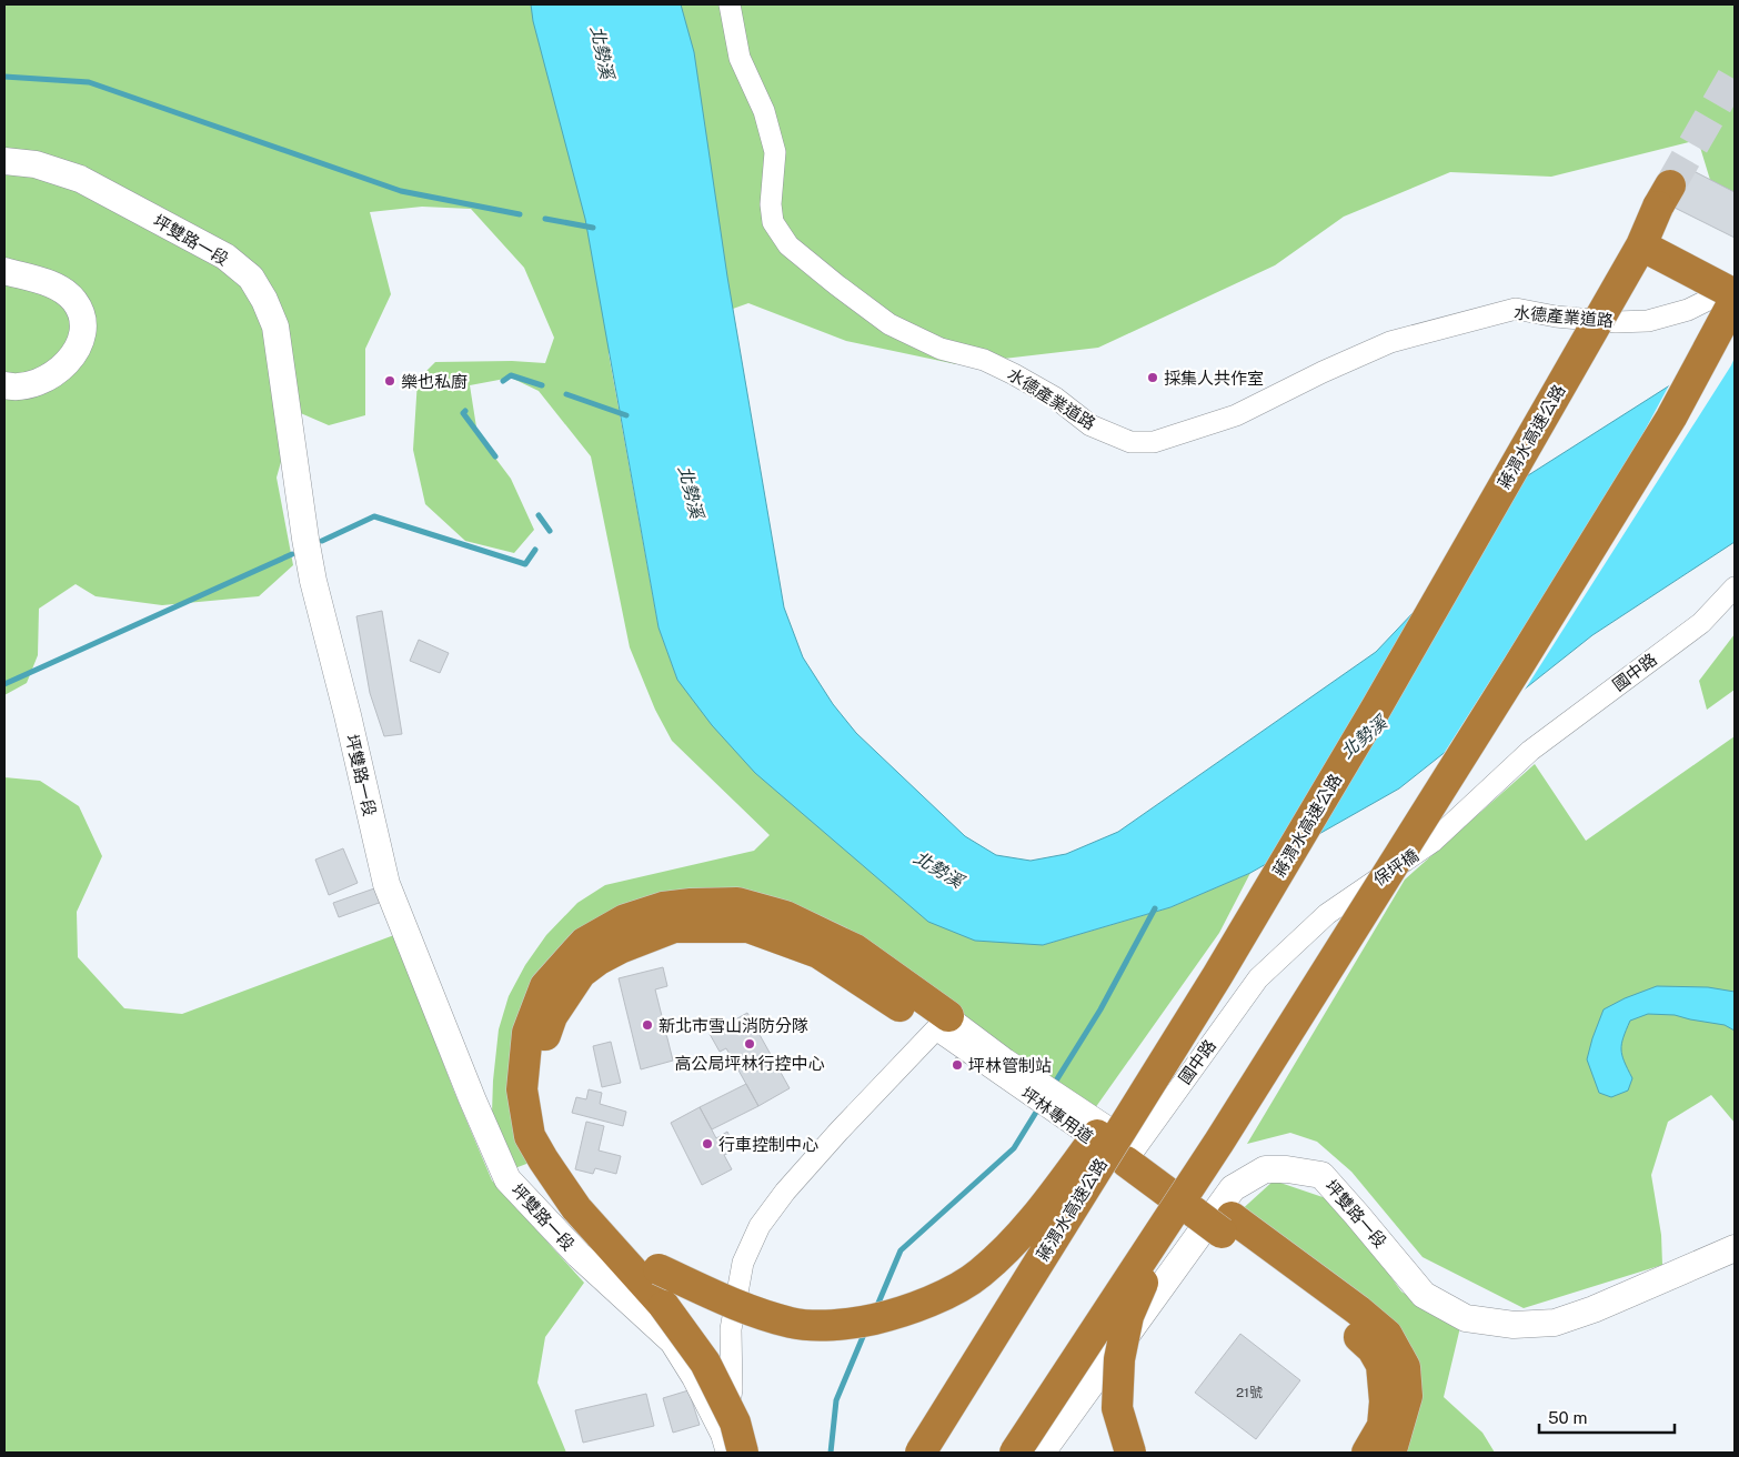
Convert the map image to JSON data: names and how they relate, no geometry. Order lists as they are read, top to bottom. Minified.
{"streets":{"highway":["蔣渭水高速公路"],"street":["坪雙路一段","水德產業道路","國中路","保坪橋","坪林專用道"]},"crossings":[["國中路","保坪橋"],["國中路","坪林專用道"]],"water":["北勢溪"],"places":["採集人共作室","樂也私廚","新北市雪山消防分隊","高公局坪林行控中心","坪林管制站","行車控制中心"],"house_numbers":["21號"],"scale_bar":"50 m"}
